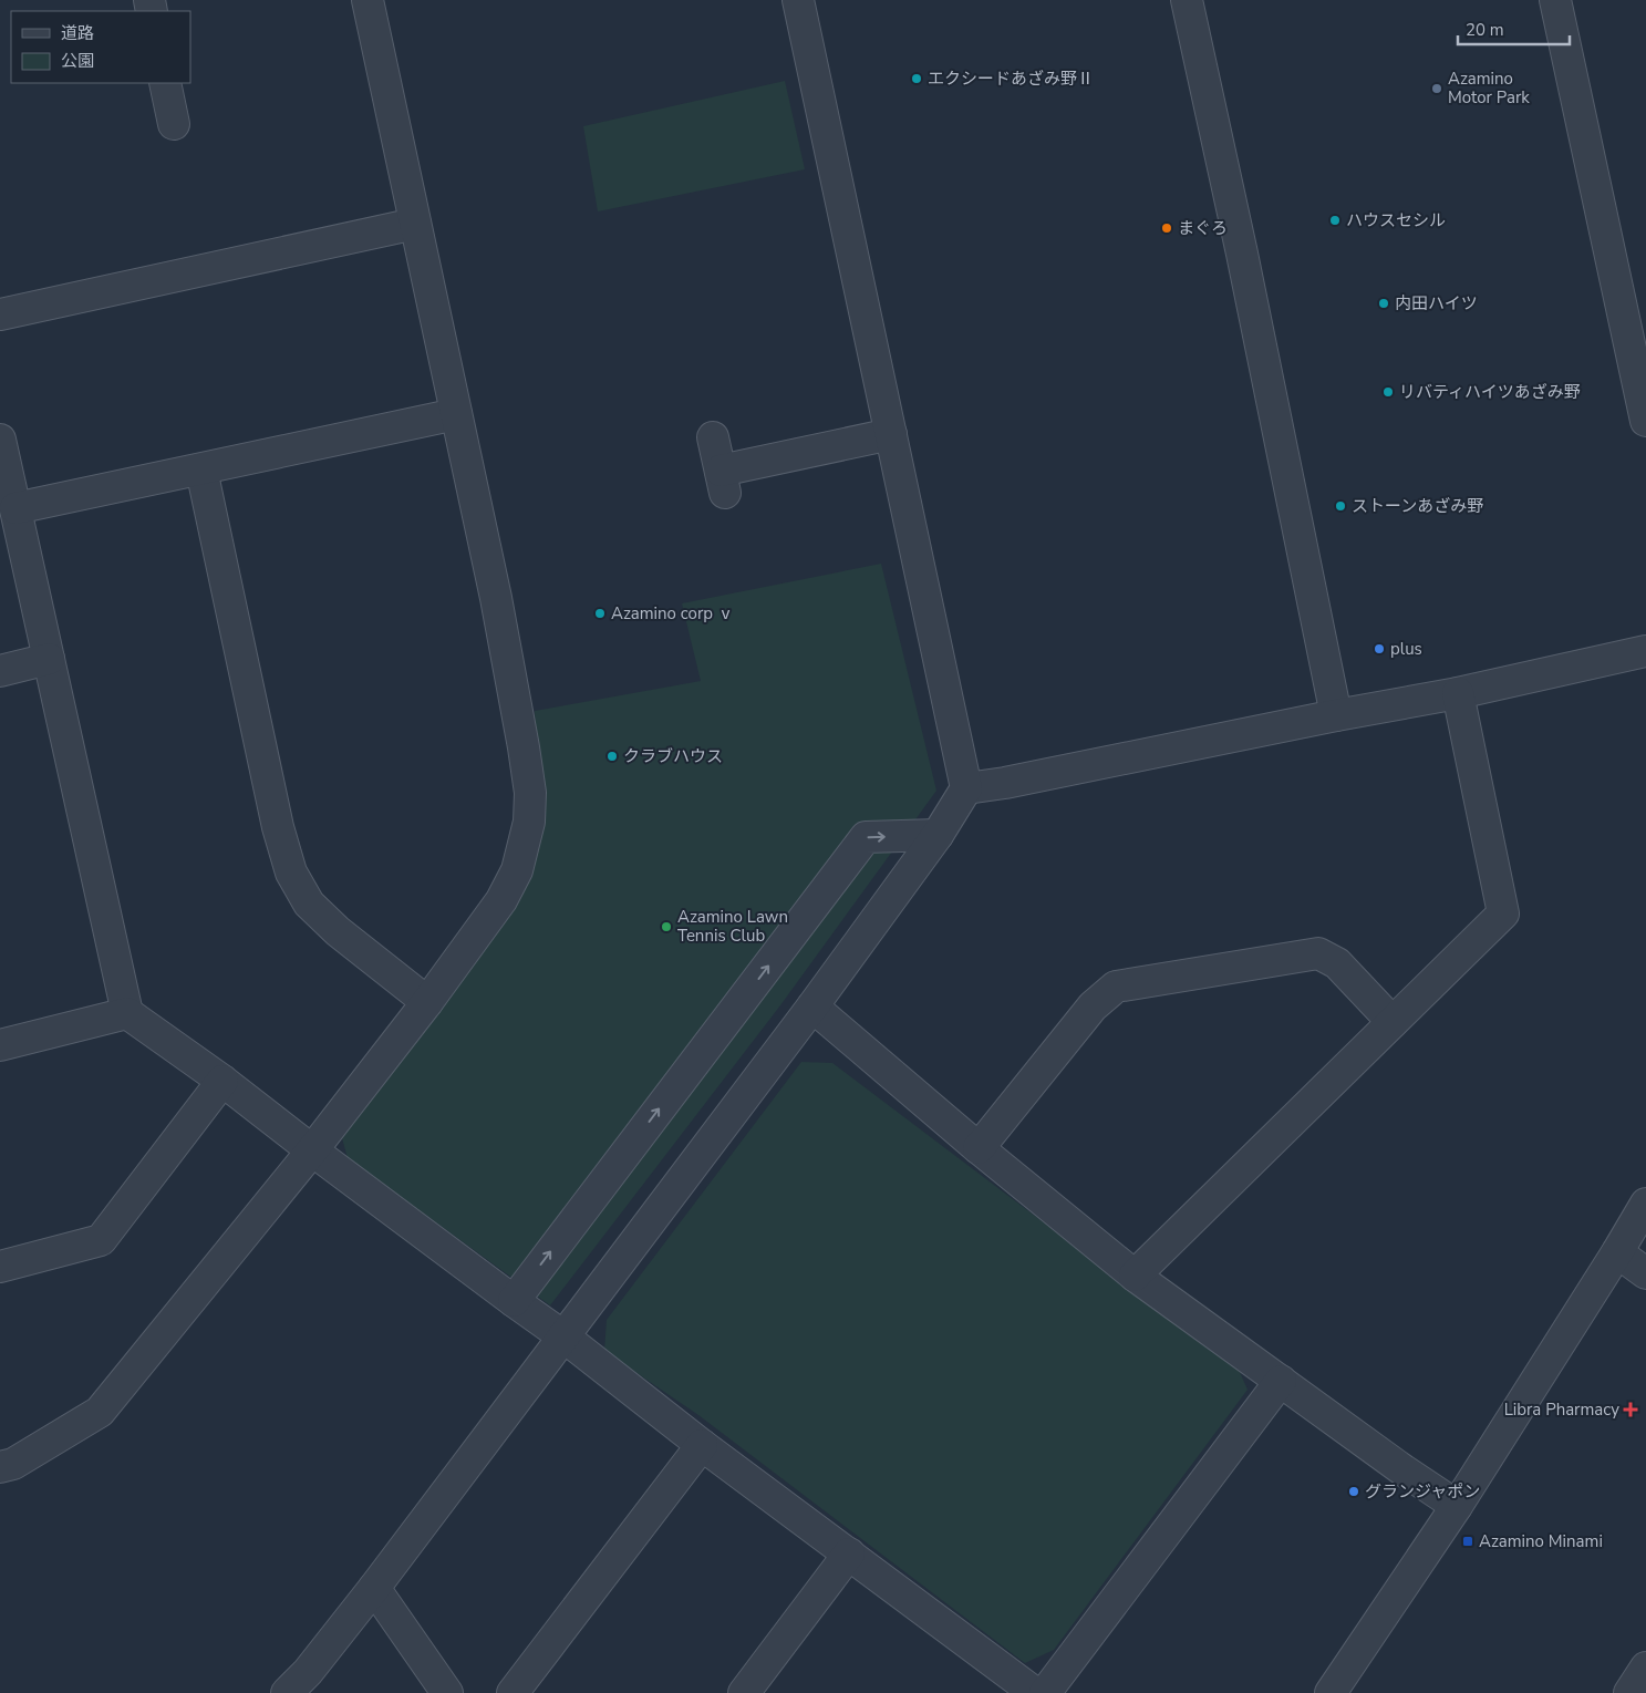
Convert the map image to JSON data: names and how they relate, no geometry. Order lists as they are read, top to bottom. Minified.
{"places":{"other":["エクシードあざみ野Ⅱ","Azamino Motor Park","ハウスセシル","まぐろ","内田ハイツ","リバティハイツあざみ野","ストーンあざみ野","Azamino corp ⅴ","plus","クラブハウス","Azamino Lawn Tennis Club","グランジャポン"],"health":["Libra Pharmacy"],"transit":["Azamino Minami"]},"legend":["道路","公園"],"scale_bar":"20 m"}
